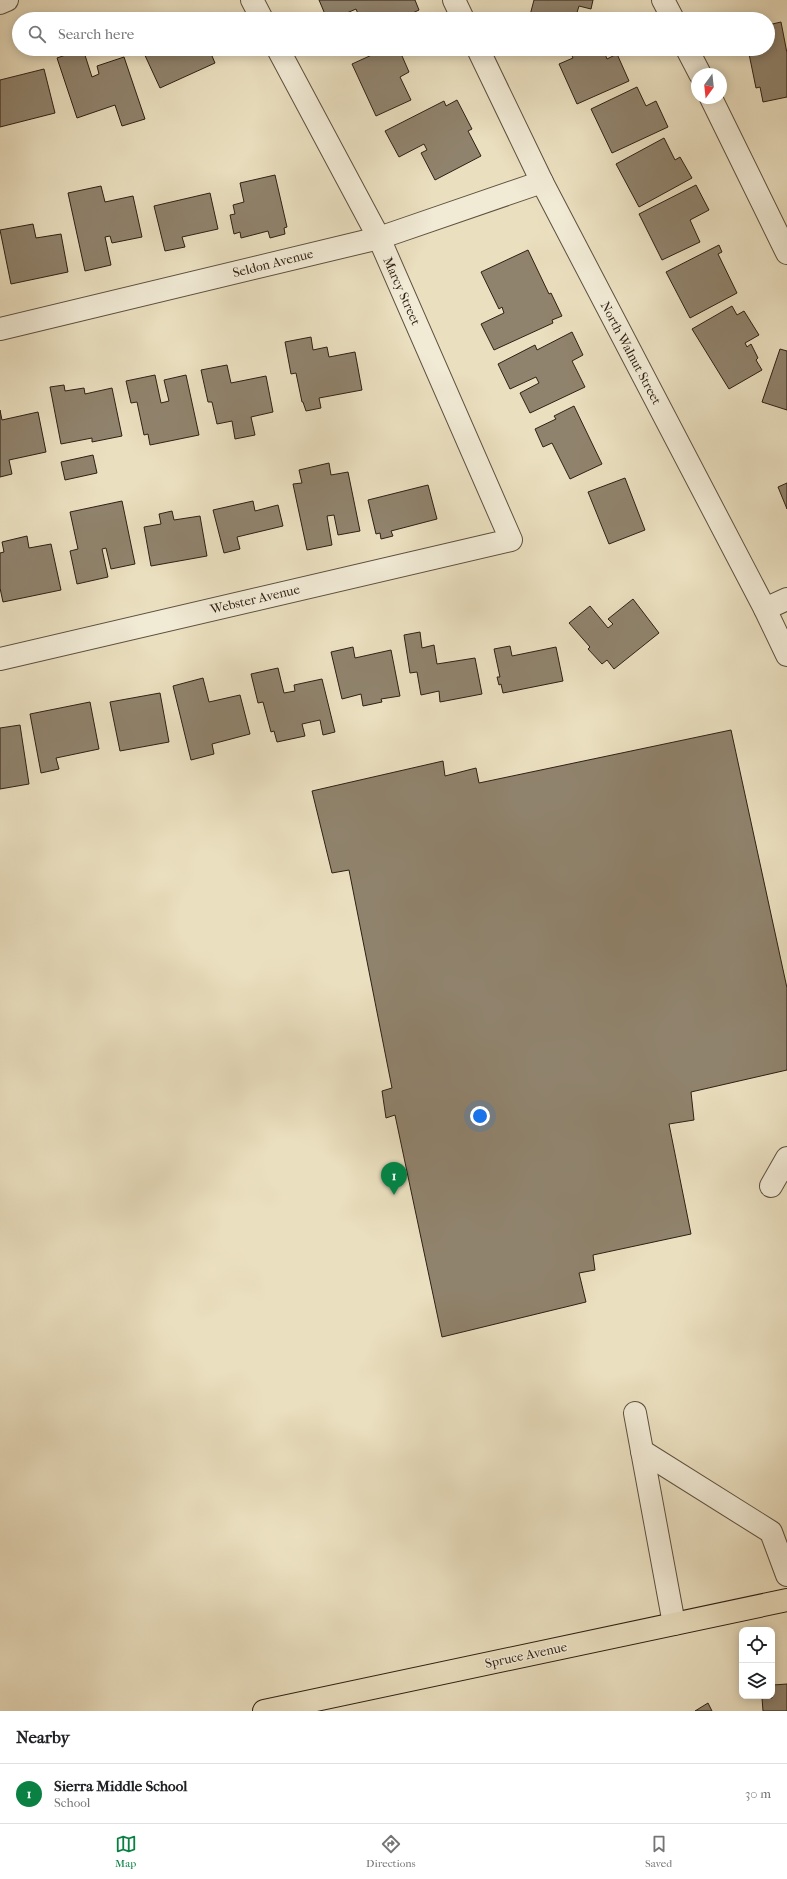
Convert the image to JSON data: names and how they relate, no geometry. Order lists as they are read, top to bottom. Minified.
{"streets":{"main road":["Spruce Avenue"],"street":["Seldon Avenue","Marcy Street","North Walnut Street","Webster Avenue"]},"crossings":[["Seldon Avenue","Marcy Street"],["Seldon Avenue","North Walnut Street"],["Marcy Street","Webster Avenue"]],"north":"bottom","page":{"search":"Search here","pins":"1","heading":"Nearby","list":[{"mark":"1","name":"Sierra Middle School","note":"School","value":"30 m"}],"nav":["Map","Directions","Saved"]}}
